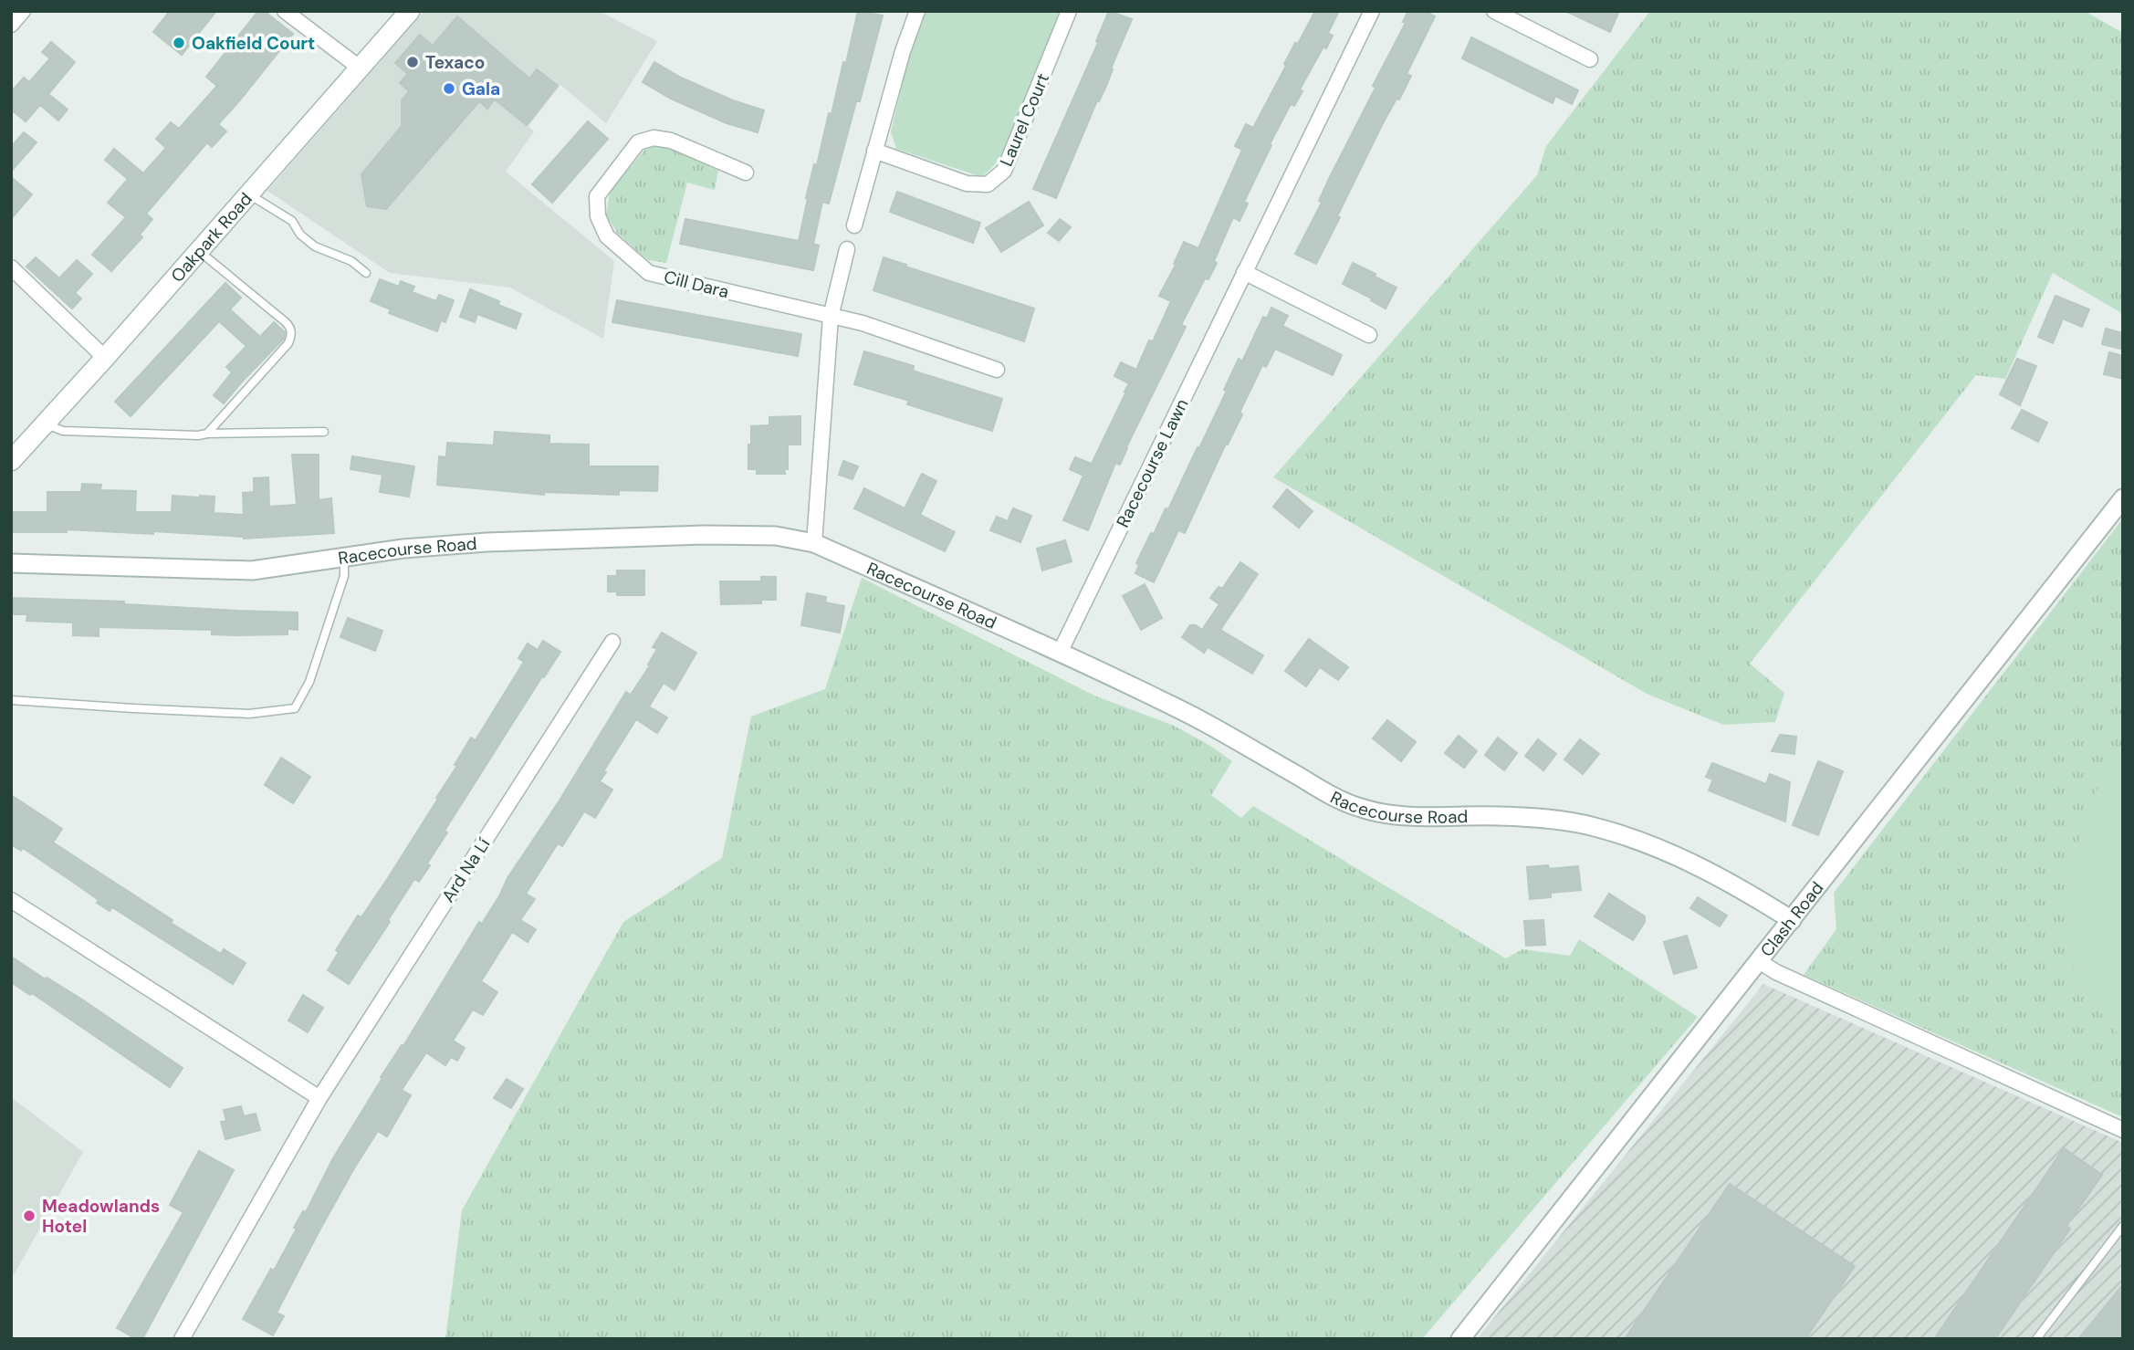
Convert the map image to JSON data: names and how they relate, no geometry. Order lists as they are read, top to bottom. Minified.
{"streets":{"main road":["Oakpark Road"],"street":["Laurel Court","Cill Dara","Racecourse Lawn","Racecourse Road","Ard Na Lí","Clash Road"]},"crossings":[["Racecourse Lawn","Racecourse Road"],["Racecourse Road","Clash Road"]],"places":["Oakfield Court","Texaco","Gala","Meadowlands Hotel"]}
